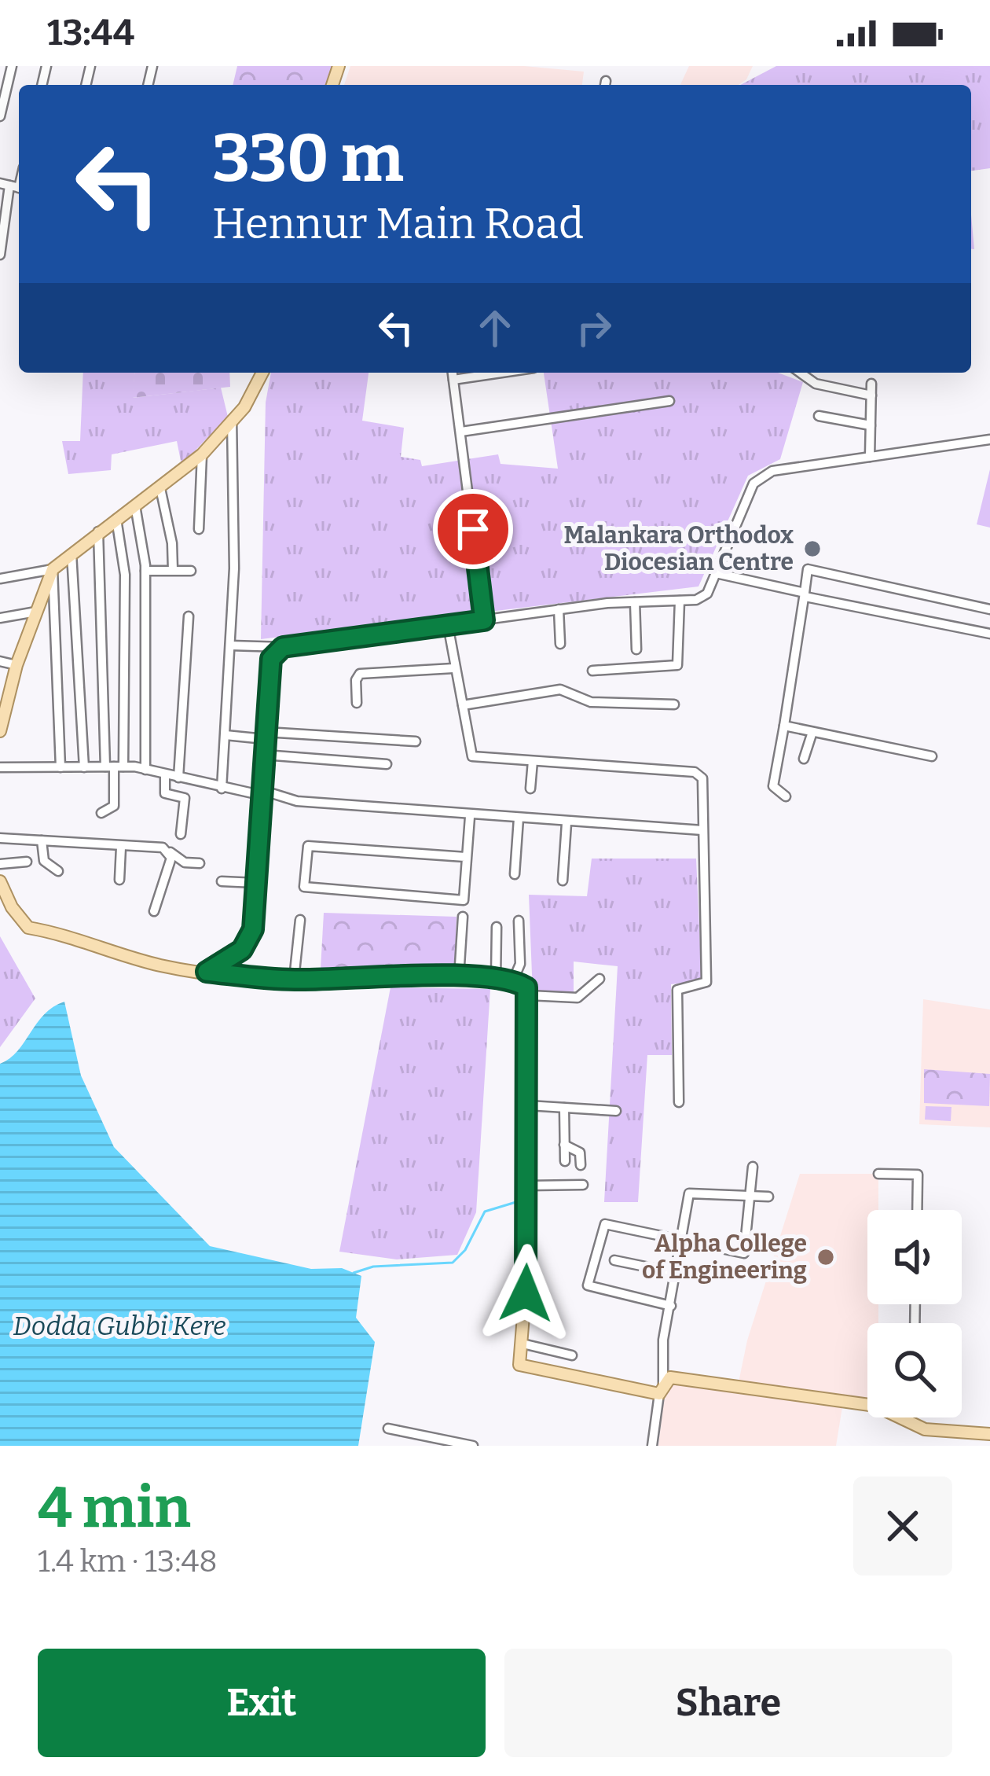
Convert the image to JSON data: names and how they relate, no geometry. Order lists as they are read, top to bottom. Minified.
{"water":["Dodda Gubbi Kere"],"places":["Malankara Orthodox Diocesian Centre","Alpha College of Engineering"],"page":{"status":"13:44","turn":["330 m","Hennur Main Road"],"heading":["4 min","1.4 km · 13:48"],"buttons":["Exit","Share"]}}
